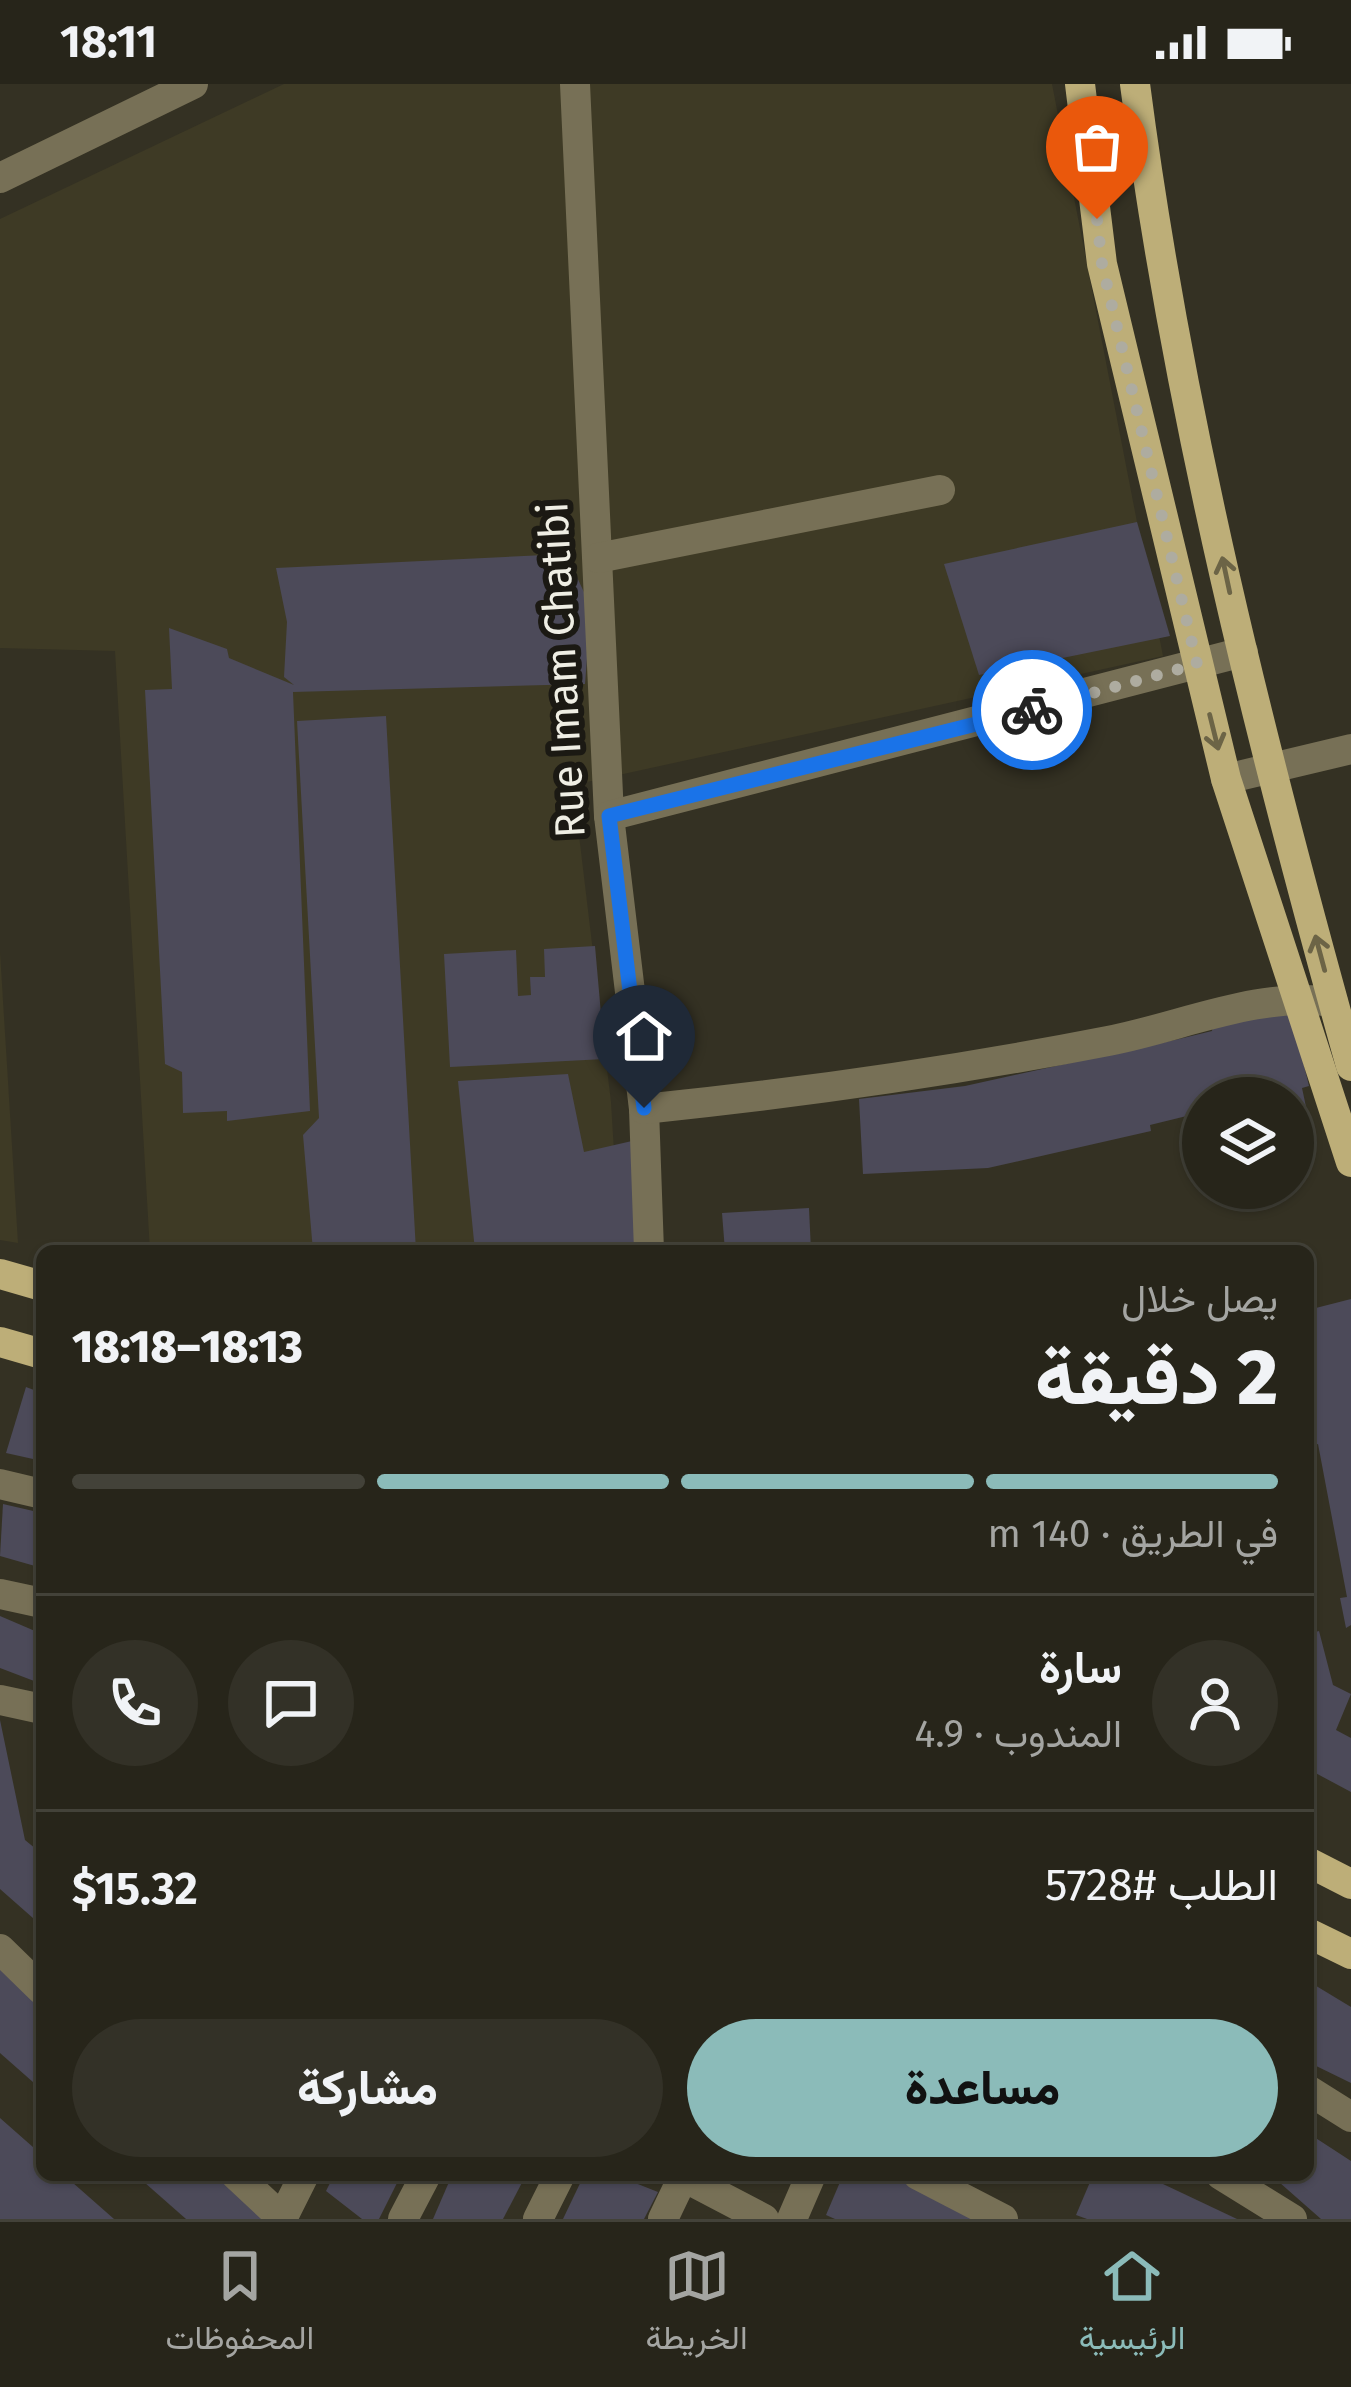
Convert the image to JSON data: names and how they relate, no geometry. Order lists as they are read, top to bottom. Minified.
{"streets":{"street":["Rue Imam Chatibi"]},"page":{"status":"18:11","heading":["2 دقيقة","يصل خلال","18:13–18:18"],"panel":["سارة","المندوب · 4.9","الطلب #5728","$15.32"],"bar":"في الطريق · 140 m","buttons":["مساعدة","مشاركة"],"tabs":["الرئيسية","الخريطة","المحفوظات"]}}
